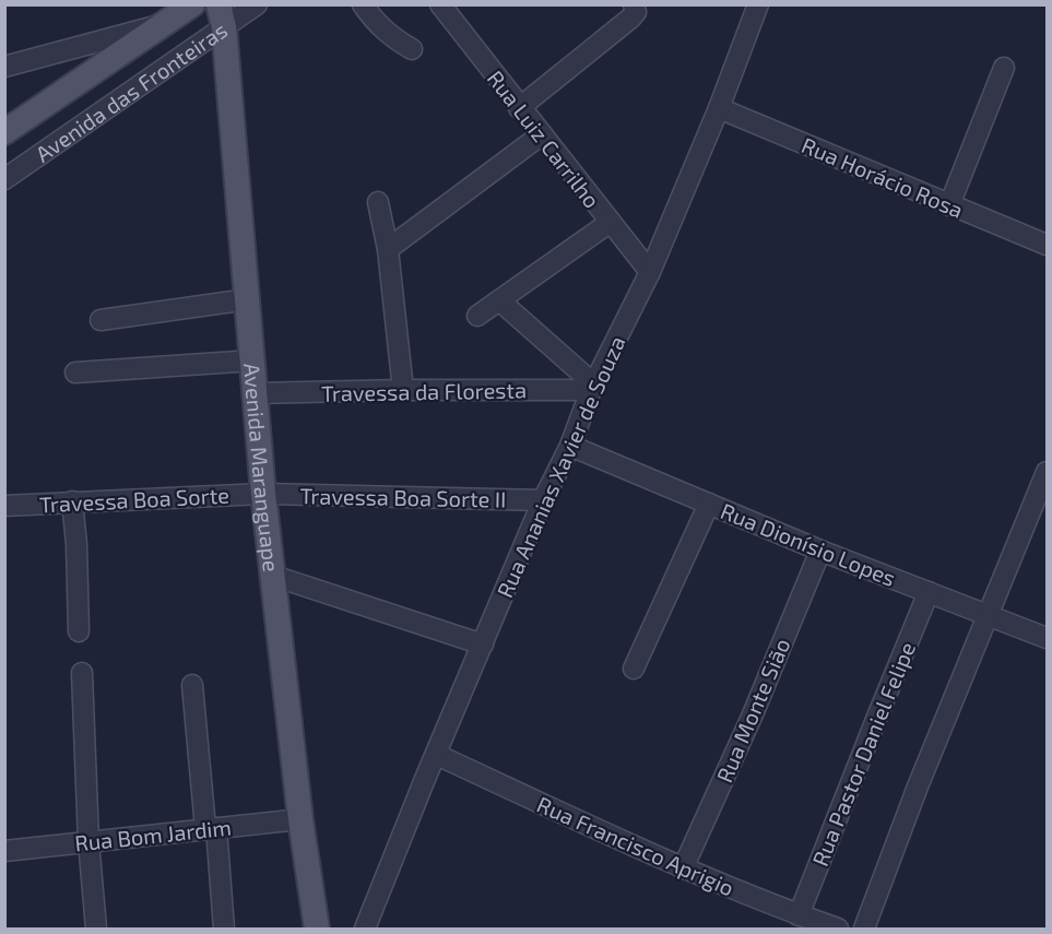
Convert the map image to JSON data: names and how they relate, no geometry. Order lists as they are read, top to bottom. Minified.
{"streets":{"main road":["Avenida das Fronteiras","Avenida Maranguape"],"street":["Rua Luiz Carrilho","Rua Horácio Rosa","Travessa da Floresta","Rua Ananias Xavier de Souza","Travessa Boa Sorte II","Travessa Boa Sorte","Rua Dionísio Lopes","Rua Monte Sião","Rua Pastor Daniel Felipe","Rua Bom Jardim","Rua Francisco Aprigio"]},"crossings":[["Avenida das Fronteiras","Avenida Maranguape"],["Rua Luiz Carrilho","Rua Ananias Xavier de Souza"],["Rua Horácio Rosa","Rua Ananias Xavier de Souza"],["Travessa da Floresta","Rua Ananias Xavier de Souza"],["Travessa da Floresta","Avenida Maranguape"],["Rua Ananias Xavier de Souza","Travessa Boa Sorte II"],["Rua Ananias Xavier de Souza","Rua Dionísio Lopes"],["Rua Ananias Xavier de Souza","Rua Francisco Aprigio"],["Avenida Maranguape","Travessa Boa Sorte II"],["Avenida Maranguape","Travessa Boa Sorte"],["Avenida Maranguape","Rua Bom Jardim"],["Travessa Boa Sorte II","Travessa Boa Sorte"],["Rua Dionísio Lopes","Rua Monte Sião"],["Rua Dionísio Lopes","Rua Pastor Daniel Felipe"],["Rua Monte Sião","Rua Francisco Aprigio"],["Rua Pastor Daniel Felipe","Rua Francisco Aprigio"]]}
